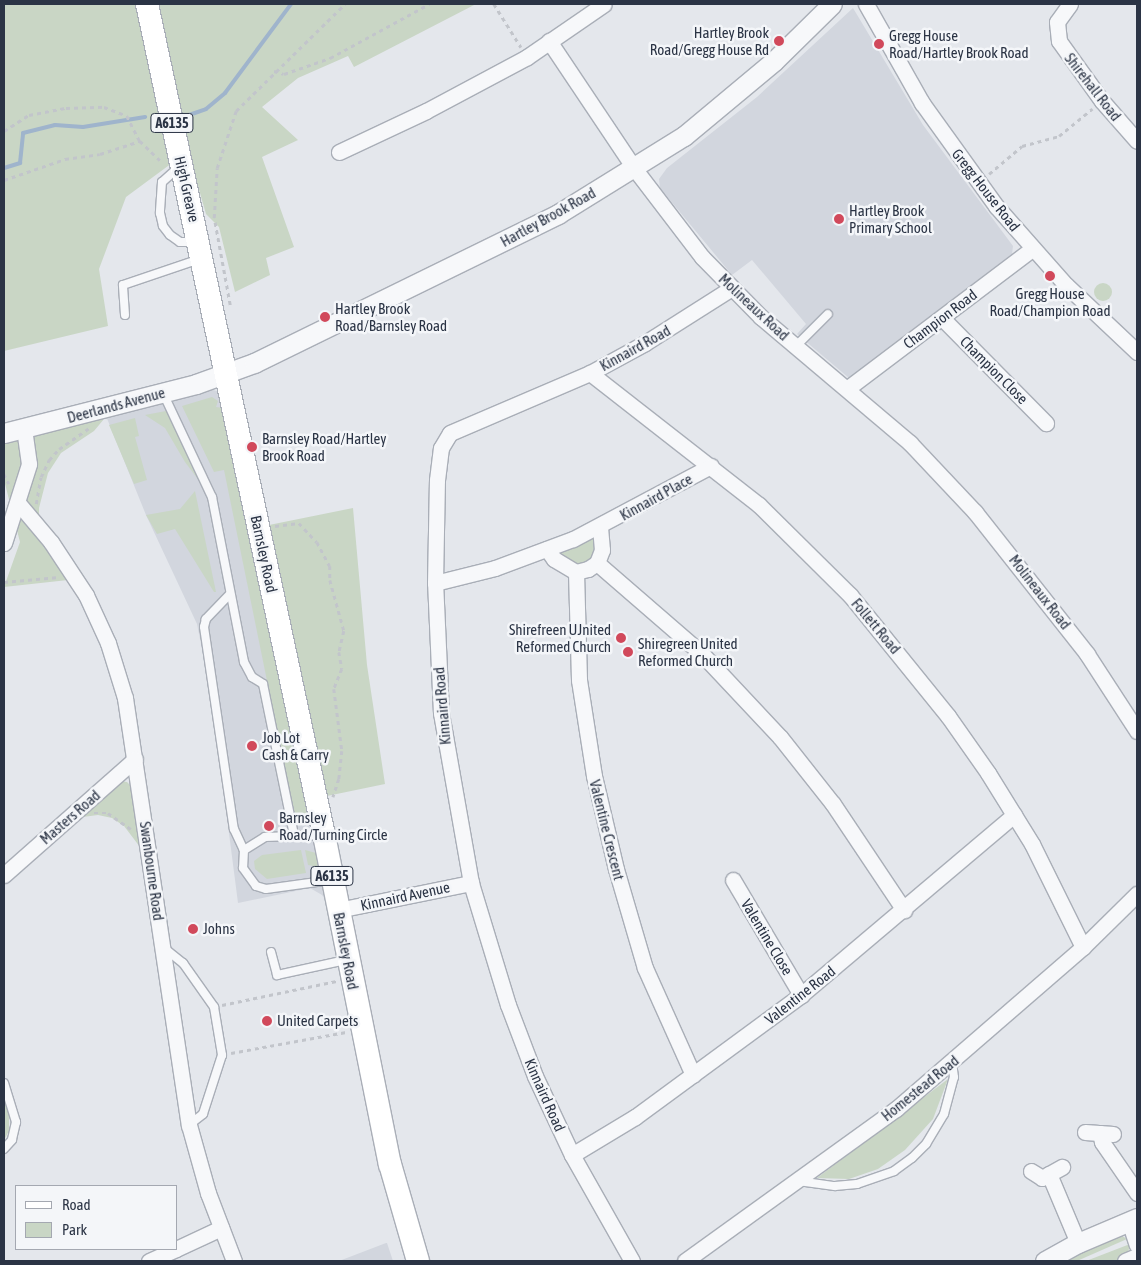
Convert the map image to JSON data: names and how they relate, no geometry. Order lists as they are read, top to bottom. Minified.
{"streets":{"main road":["A6135","High Greave","Barnsley Road"],"street":["Shirehall Road","Gregg House Road","Hartley Brook Road","Molineaux Road","Champion Road","Kinnaird Road","Champion Close","Deerlands Avenue","Kinnaird Place","Follett Road","Masters Road","Valentine Crescent","Swanbourne Road","Kinnaird Avenue","Valentine Close","Valentine Road","Homestead Road"]},"crossings":[["High Greave","Hartley Brook Road"],["High Greave","Deerlands Avenue"],["High Greave","Barnsley Road"],["Gregg House Road","Champion Road"],["Hartley Brook Road","Molineaux Road"],["Hartley Brook Road","Deerlands Avenue"],["Hartley Brook Road","Barnsley Road"],["Molineaux Road","Champion Road"],["Molineaux Road","Kinnaird Road"],["Champion Road","Champion Close"],["Kinnaird Road","Kinnaird Place"],["Kinnaird Road","Follett Road"],["Kinnaird Road","Kinnaird Avenue"],["Kinnaird Road","Valentine Road"],["Deerlands Avenue","Barnsley Road"],["Kinnaird Place","Follett Road"],["Barnsley Road","Kinnaird Avenue"],["Follett Road","Valentine Road"],["Follett Road","Homestead Road"],["Masters Road","Swanbourne Road"],["Valentine Crescent","Valentine Road"],["Valentine Close","Valentine Road"]],"places":["Hartley Brook Road/Gregg House Rd","Gregg House Road/Hartley Brook Road","Hartley Brook Primary School","Gregg House Road/Champion Road","Hartley Brook Road/Barnsley Road","Barnsley Road/Hartley Brook Road","Shirefreen UJnited Reformed Church","Shiregreen United Reformed Church","Job Lot Cash & Carry","Barnsley Road/Turning Circle","Johns","United Carpets"],"legend":["Road","Park"]}
